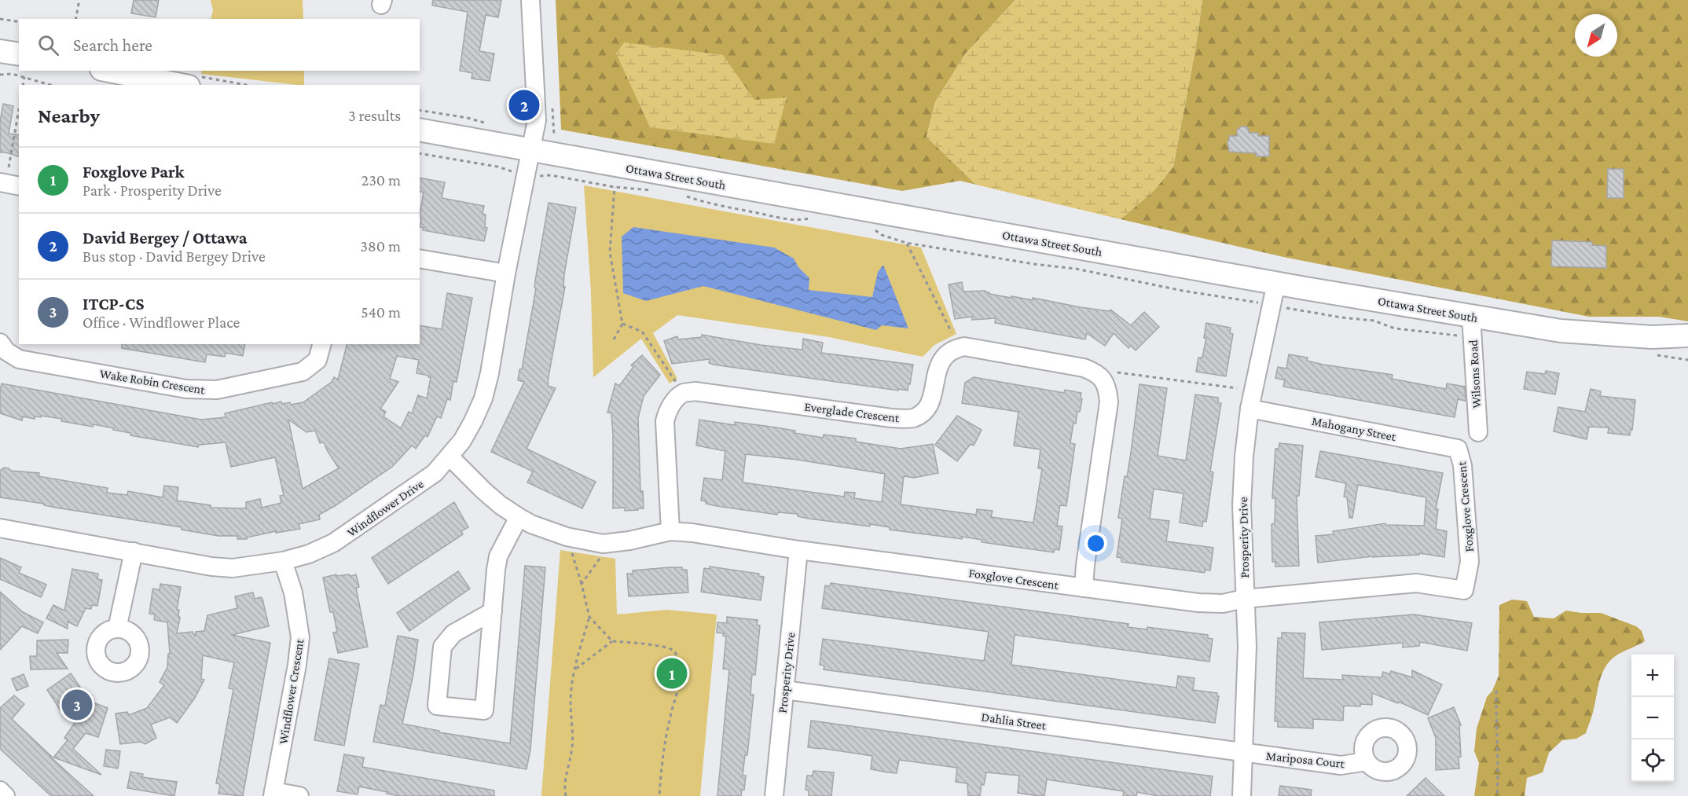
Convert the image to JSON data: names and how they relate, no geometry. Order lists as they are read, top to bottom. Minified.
{"streets":{"main road":["Ottawa Street South"],"street":["Wilsons Road","Wake Robin Crescent","Everglade Crescent","Mahogany Street","Foxglove Crescent","Windflower Drive","Prosperity Drive","Windflower Crescent","Dahlia Street","Mariposa Court"]},"crossings":[["Ottawa Street South","Wilsons Road"],["Ottawa Street South","Windflower Drive"],["Ottawa Street South","Prosperity Drive"],["Everglade Crescent","Foxglove Crescent"],["Mahogany Street","Foxglove Crescent"],["Mahogany Street","Prosperity Drive"],["Foxglove Crescent","Windflower Drive"],["Foxglove Crescent","Prosperity Drive"],["Windflower Drive","Windflower Crescent"],["Prosperity Drive","Dahlia Street"],["Prosperity Drive","Mariposa Court"],["Dahlia Street","Mariposa Court"]],"north":"bottom left","page":{"search":"Search here","heading":["Nearby","3 results"],"pins":["2","1","3"],"list":[{"mark":"1","name":"Foxglove Park","note":"Park · Prosperity Drive","value":"230 m"},{"mark":"2","name":"David Bergey / Ottawa","note":"Bus stop · David Bergey Drive","value":"380 m"},{"mark":"3","name":"ITCP-CS","note":"Office · Windflower Place","value":"540 m"}],"map_buttons":["+","−"]}}
